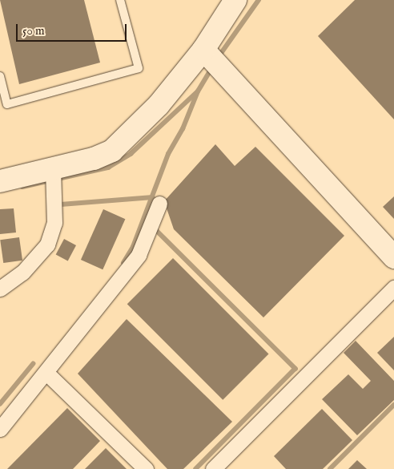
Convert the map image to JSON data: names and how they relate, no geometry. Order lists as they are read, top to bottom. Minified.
{"scale_bar":"50 m"}
